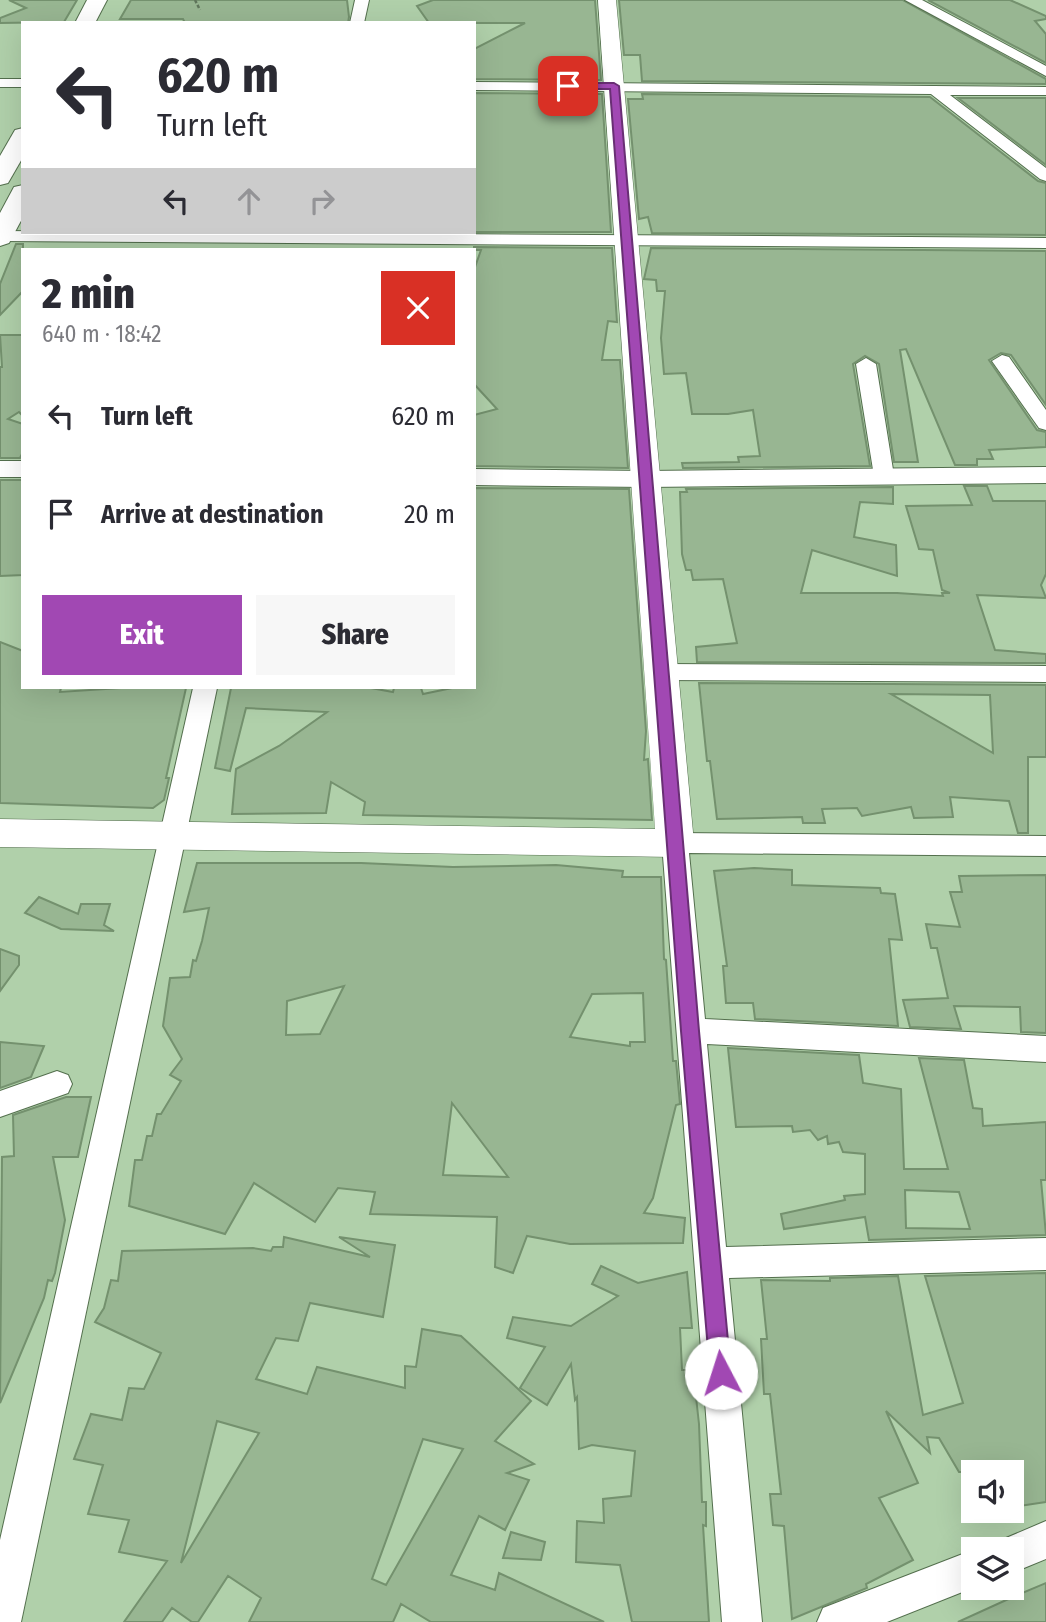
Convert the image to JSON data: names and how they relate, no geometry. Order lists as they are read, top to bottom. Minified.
{"page":{"turn":["620 m","Turn left"],"heading":["2 min","640 m · 18:42"],"list":[{"name":"Turn left","value":"620 m"},{"name":"Arrive at destination","value":"20 m"}],"buttons":["Exit","Share"]}}
